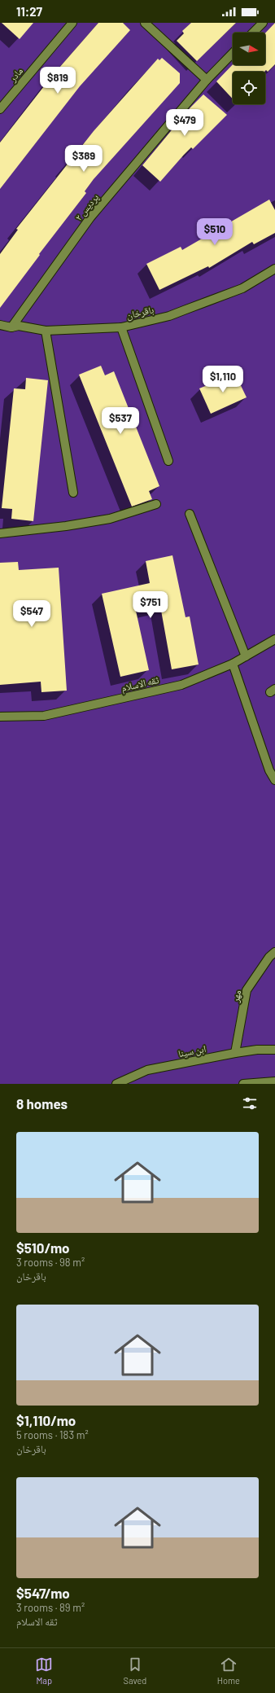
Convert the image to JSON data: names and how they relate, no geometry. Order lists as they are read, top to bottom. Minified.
{"streets":{"street":["مادر","پردیس ۲","باقرخان","ثقه الاسلام","مهر","ابن سینا"]},"crossings":[["پردیس ۲","باقرخان"],["مهر","ابن سینا"]],"north":"right","page":{"status":"11:27","price":["$819","$479","$389","$510","$1,110","$537","$751","$547"],"heading":"8 homes","list":[{"name":"$510/mo","note":"3 rooms · 98 m² · باقرخان"},{"name":"$1,110/mo","note":"5 rooms · 183 m² · باقرخان"},{"name":"$547/mo","note":"3 rooms · 89 m² · ثقه الاسلام"}],"tabs":["Map","Saved","Home"]}}
